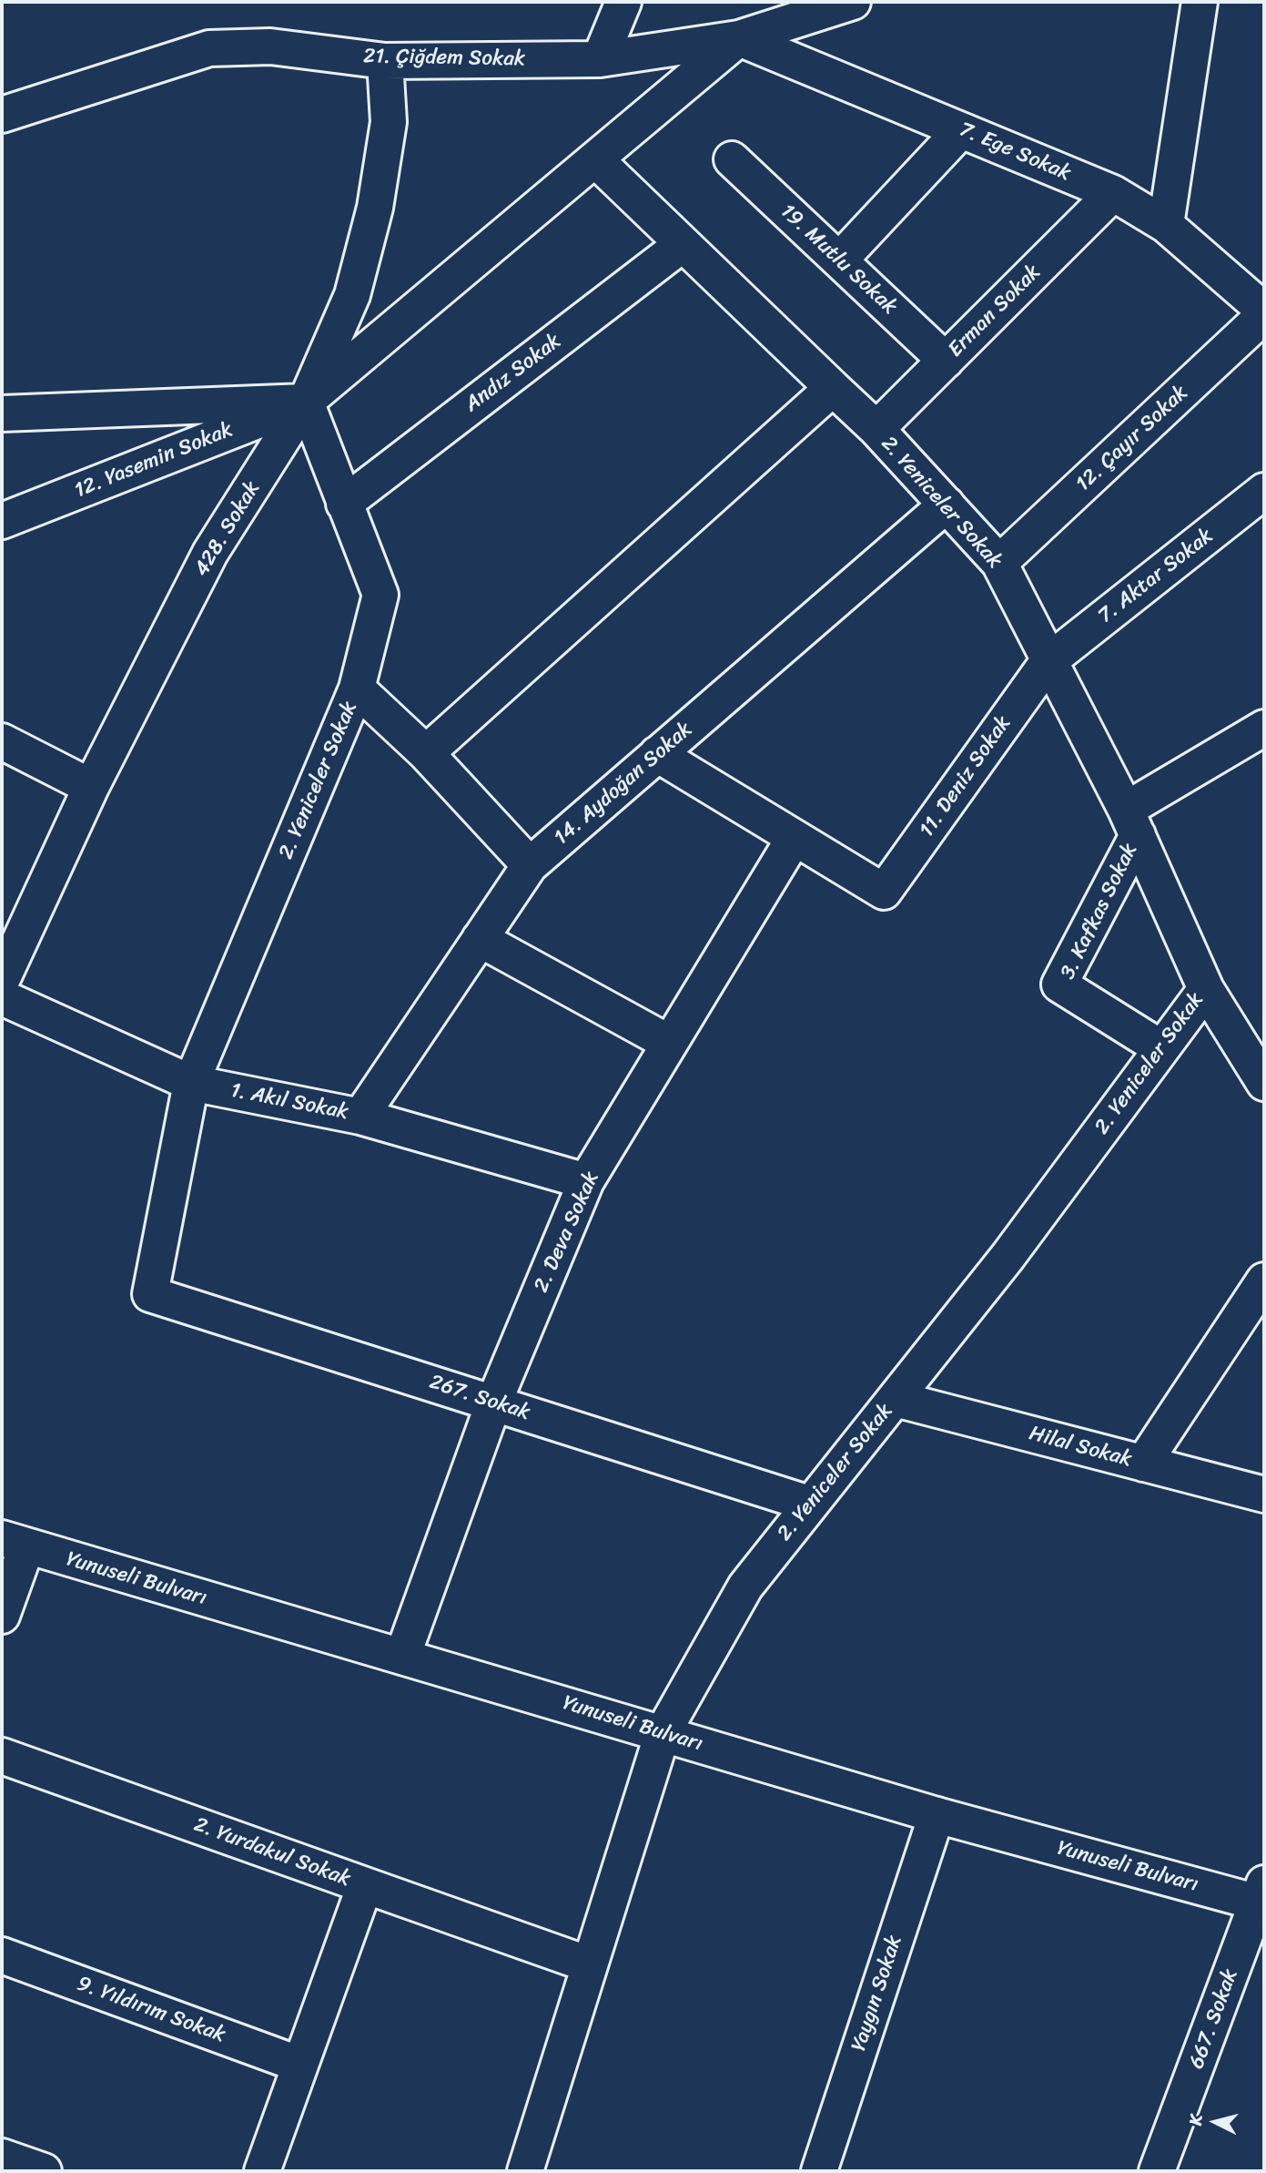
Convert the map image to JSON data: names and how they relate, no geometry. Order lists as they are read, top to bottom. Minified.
{"streets":{"street":["21. Çiğdem Sokak","7. Ege Sokak","19. Mutlu Sokak","Erman Sokak","Andız Sokak","12. Çayır Sokak","12. Yasemin Sokak","2. Yeniceler Sokak","428. Sokak","7. Aktar Sokak","11. Deniz Sokak","14. Aydoğan Sokak","3. Kafkas Sokak","1. Akıl Sokak","2. Deva Sokak","267. Sokak","Hilal Sokak","Yunuseli Bulvarı","2. Yurdakul Sokak","Yaygın Sokak","9. Yıldırım Sokak","667. Sokak"]},"crossings":[["21. Çiğdem Sokak","7. Ege Sokak"],["21. Çiğdem Sokak","428. Sokak"],["7. Ege Sokak","Erman Sokak"],["19. Mutlu Sokak","Erman Sokak"],["Erman Sokak","2. Yeniceler Sokak"],["12. Çayır Sokak","2. Yeniceler Sokak"],["12. Yasemin Sokak","428. Sokak"],["2. Yeniceler Sokak","7. Aktar Sokak"],["2. Yeniceler Sokak","11. Deniz Sokak"],["2. Yeniceler Sokak","14. Aydoğan Sokak"],["2. Yeniceler Sokak","3. Kafkas Sokak"],["2. Yeniceler Sokak","1. Akıl Sokak"],["2. Yeniceler Sokak","267. Sokak"],["2. Yeniceler Sokak","Hilal Sokak"],["2. Yeniceler Sokak","Yunuseli Bulvarı"],["7. Aktar Sokak","11. Deniz Sokak"],["11. Deniz Sokak","2. Deva Sokak"],["14. Aydoğan Sokak","1. Akıl Sokak"],["1. Akıl Sokak","2. Deva Sokak"],["2. Deva Sokak","267. Sokak"],["2. Deva Sokak","Yunuseli Bulvarı"],["Yunuseli Bulvarı","Yaygın Sokak"],["Yunuseli Bulvarı","667. Sokak"],["2. Yurdakul Sokak","9. Yıldırım Sokak"]],"north":"left"}
